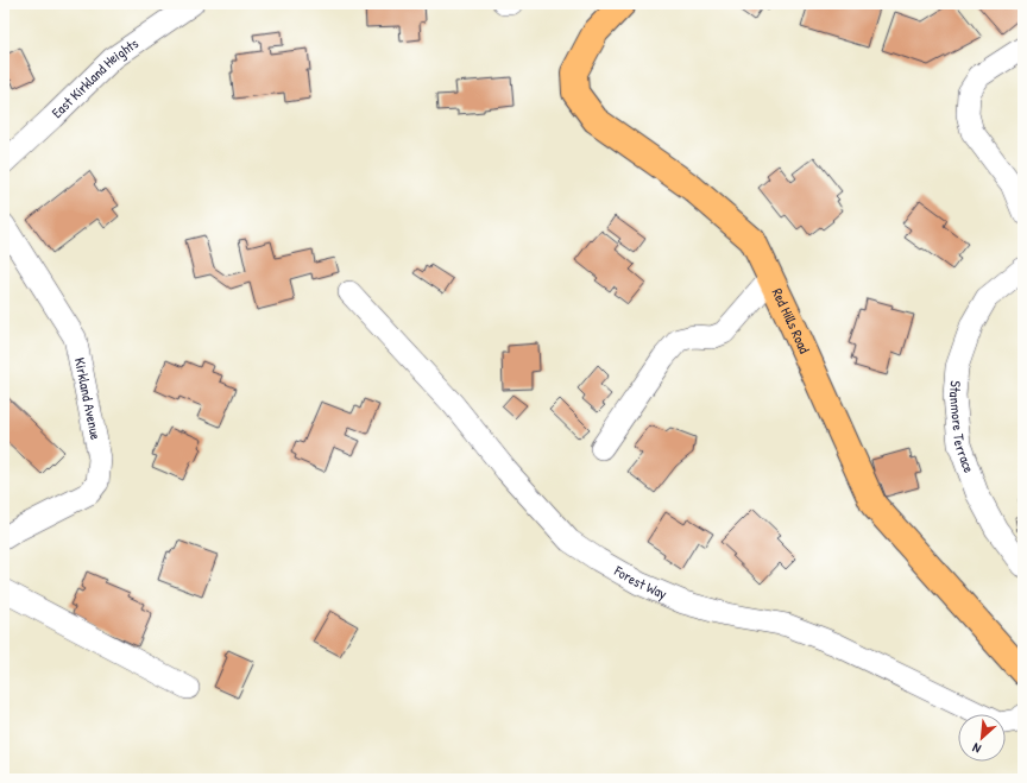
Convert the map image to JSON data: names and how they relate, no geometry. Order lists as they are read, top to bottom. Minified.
{"streets":{"main road":["Red Hills Road"],"street":["East Kirkland Heights","Kirkland Avenue","Stanmore Terrace","Forest Way"]},"north":"bottom left"}
